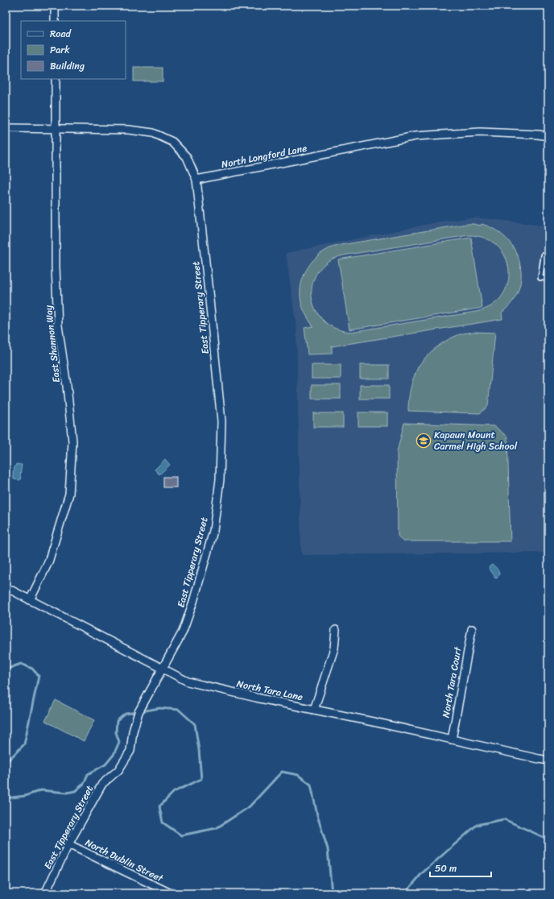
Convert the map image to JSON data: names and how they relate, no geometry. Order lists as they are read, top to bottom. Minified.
{"streets":{"street":["North Longford Lane","East Tipperary Street","East Shannon Way","North Tara Court","North Tara Lane","North Dublin Street"]},"crossings":[["North Longford Lane","East Tipperary Street"],["East Tipperary Street","North Tara Lane"],["East Tipperary Street","North Dublin Street"],["East Shannon Way","North Tara Lane"],["North Tara Court","North Tara Lane"]],"places":{"school or university":["Kapaun Mount Carmel High School"]},"legend":["Road","Park","Building"],"scale_bar":"50 m"}
